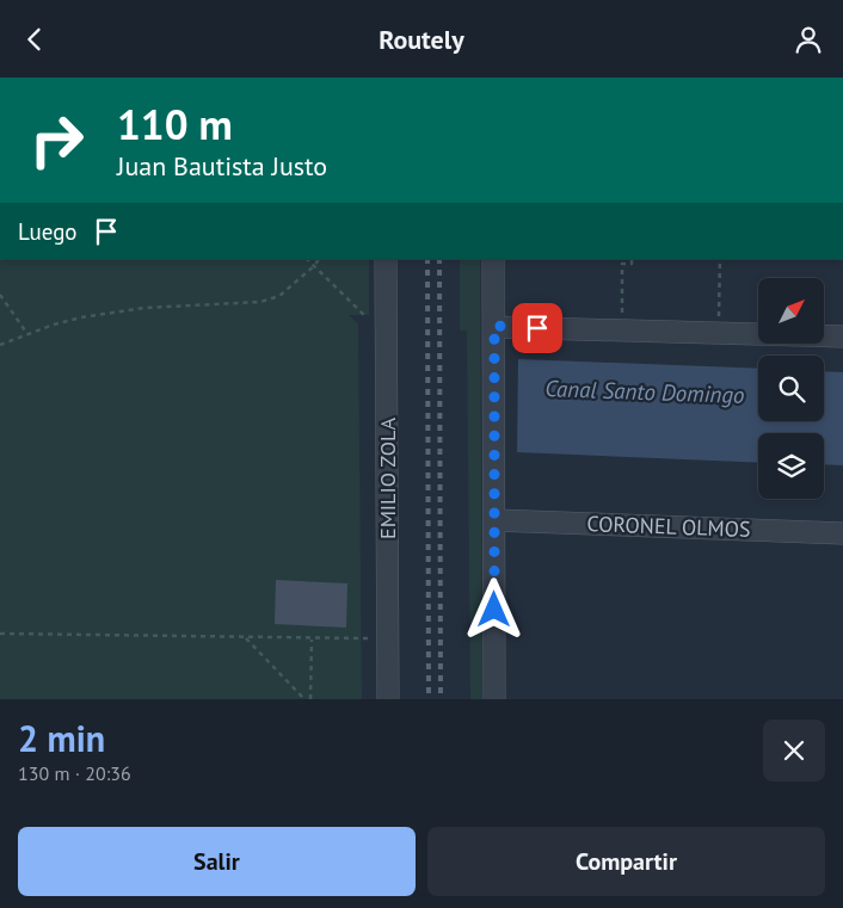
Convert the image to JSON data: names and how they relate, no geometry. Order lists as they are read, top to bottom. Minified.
{"streets":{"street":["EMILIO ZOLA","CORONEL OLMOS"]},"water":["Canal Santo Domingo"],"north":"top right","page":{"header":"Routely","turn":["110 m","Juan Bautista Justo"],"then":"Luego","heading":["2 min","130 m · 20:36"],"buttons":["Salir","Compartir"]}}
